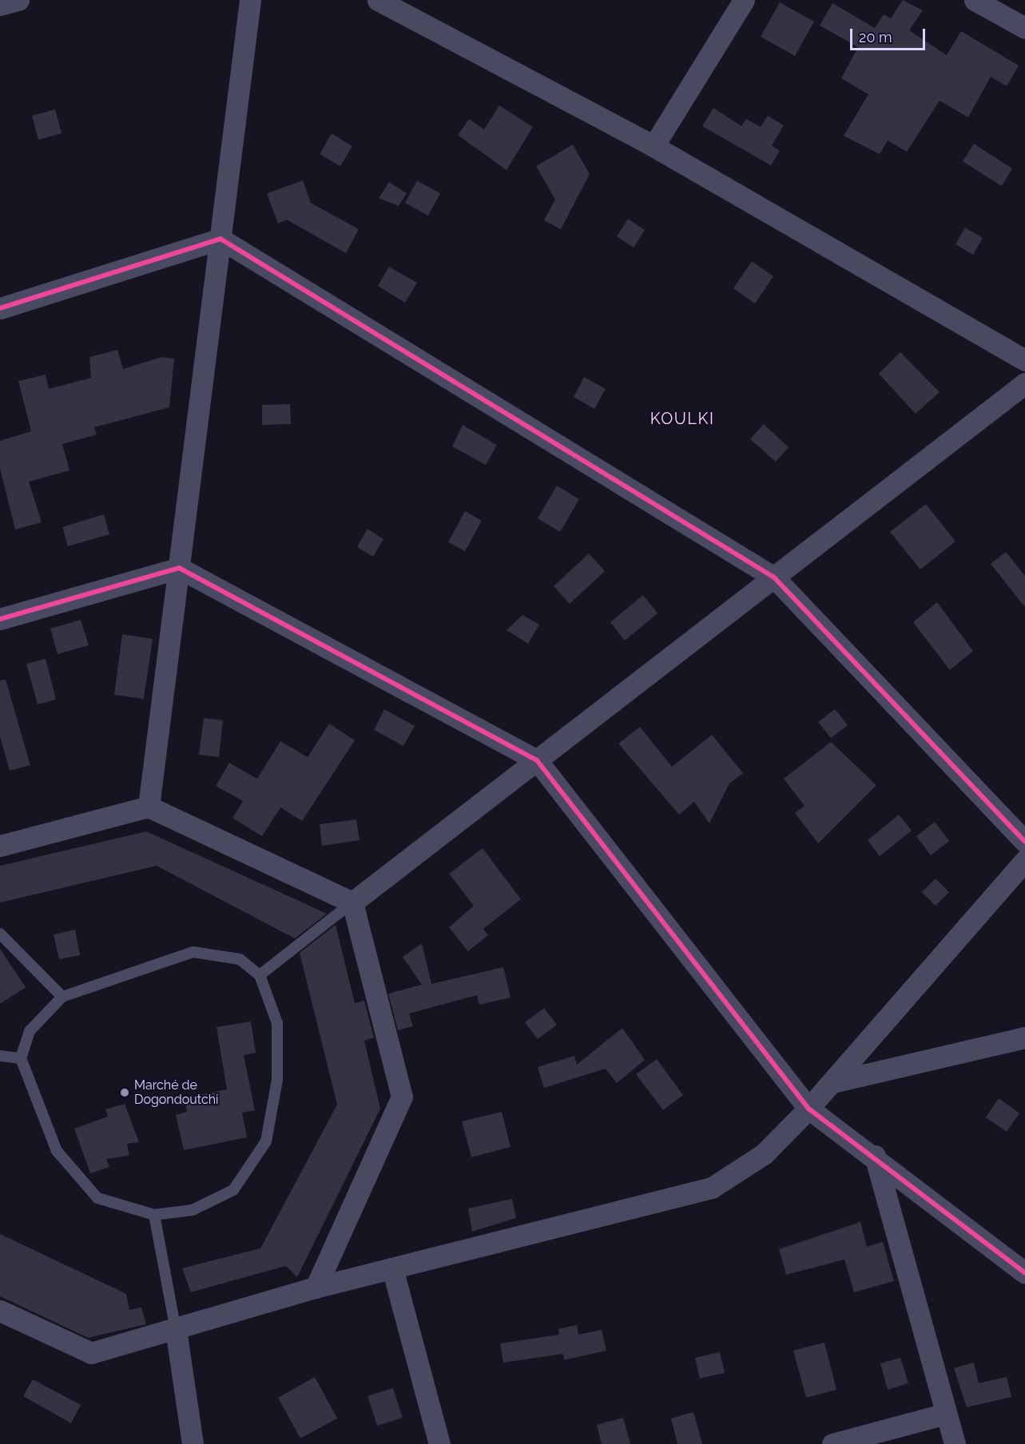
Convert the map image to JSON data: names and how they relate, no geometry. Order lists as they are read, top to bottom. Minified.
{"districts":["KOULKI"],"places":["Marché de Dogondoutchi"],"scale_bar":"20 m"}
